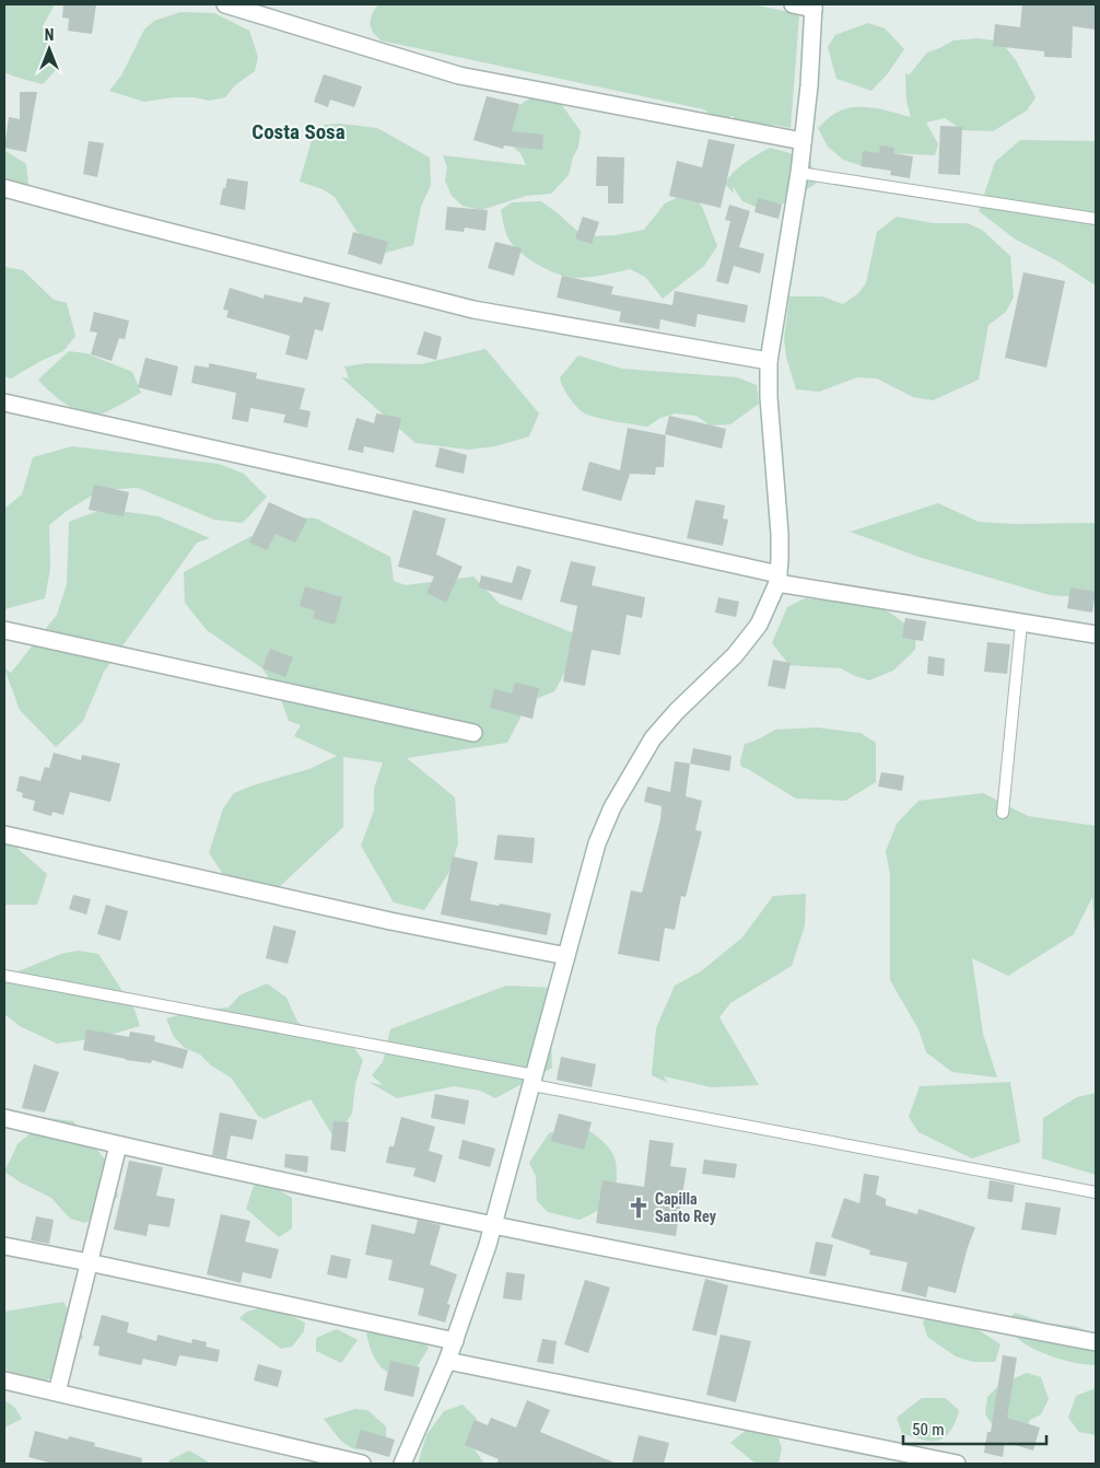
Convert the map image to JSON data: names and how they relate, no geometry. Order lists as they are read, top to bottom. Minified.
{"districts":["Costa Sosa"],"places":{"church":["Capilla Santo Rey"]},"scale_bar":"50 m","north":"top"}
